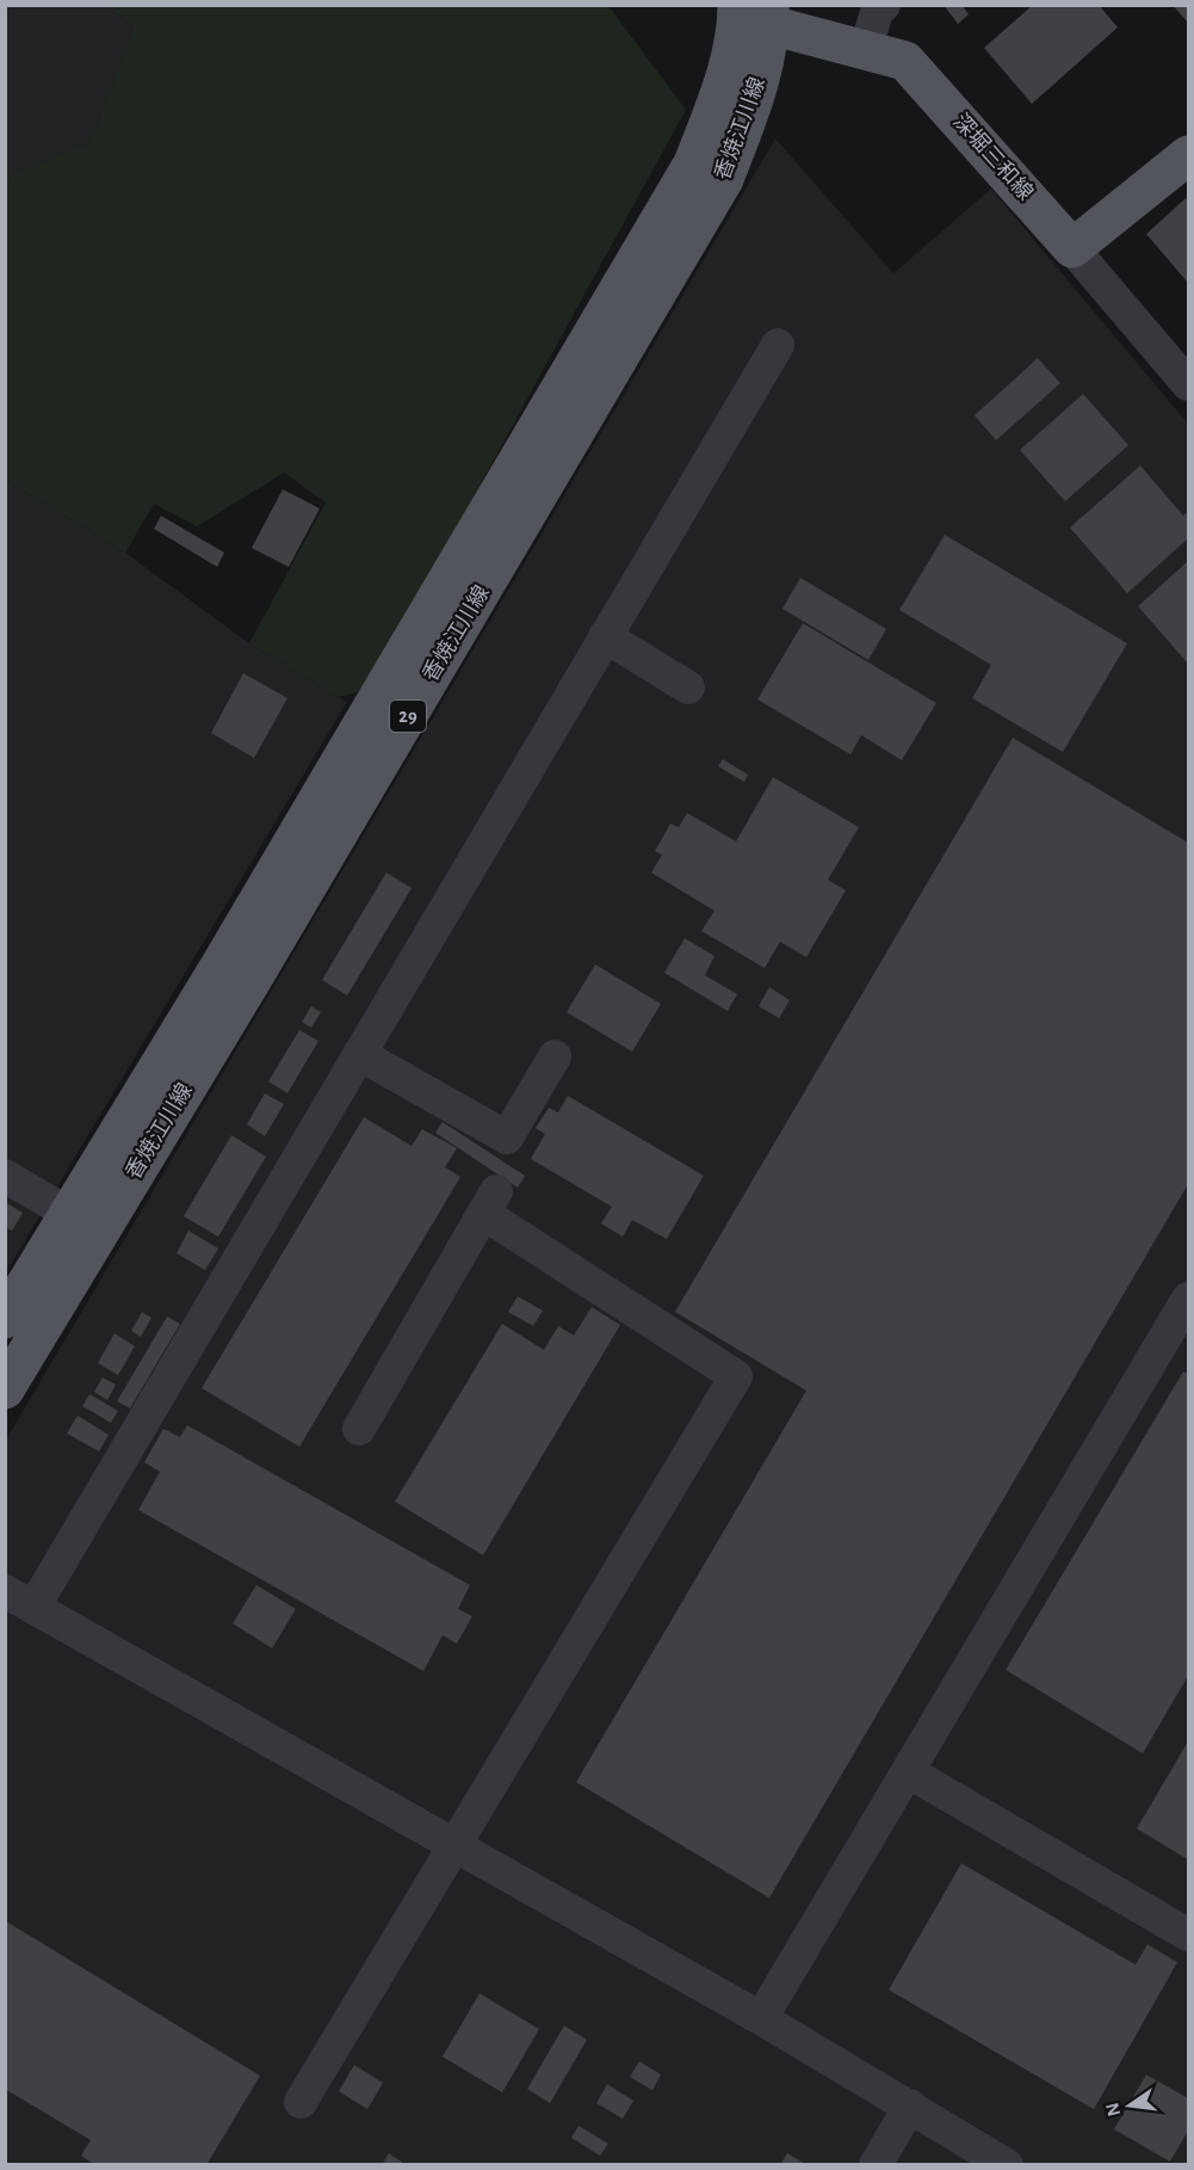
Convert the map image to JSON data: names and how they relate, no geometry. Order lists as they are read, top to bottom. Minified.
{"streets":{"main road":["香焼江川線","深堀三和線","29"]},"crossings":[["香焼江川線","深堀三和線"]],"north":"left"}
